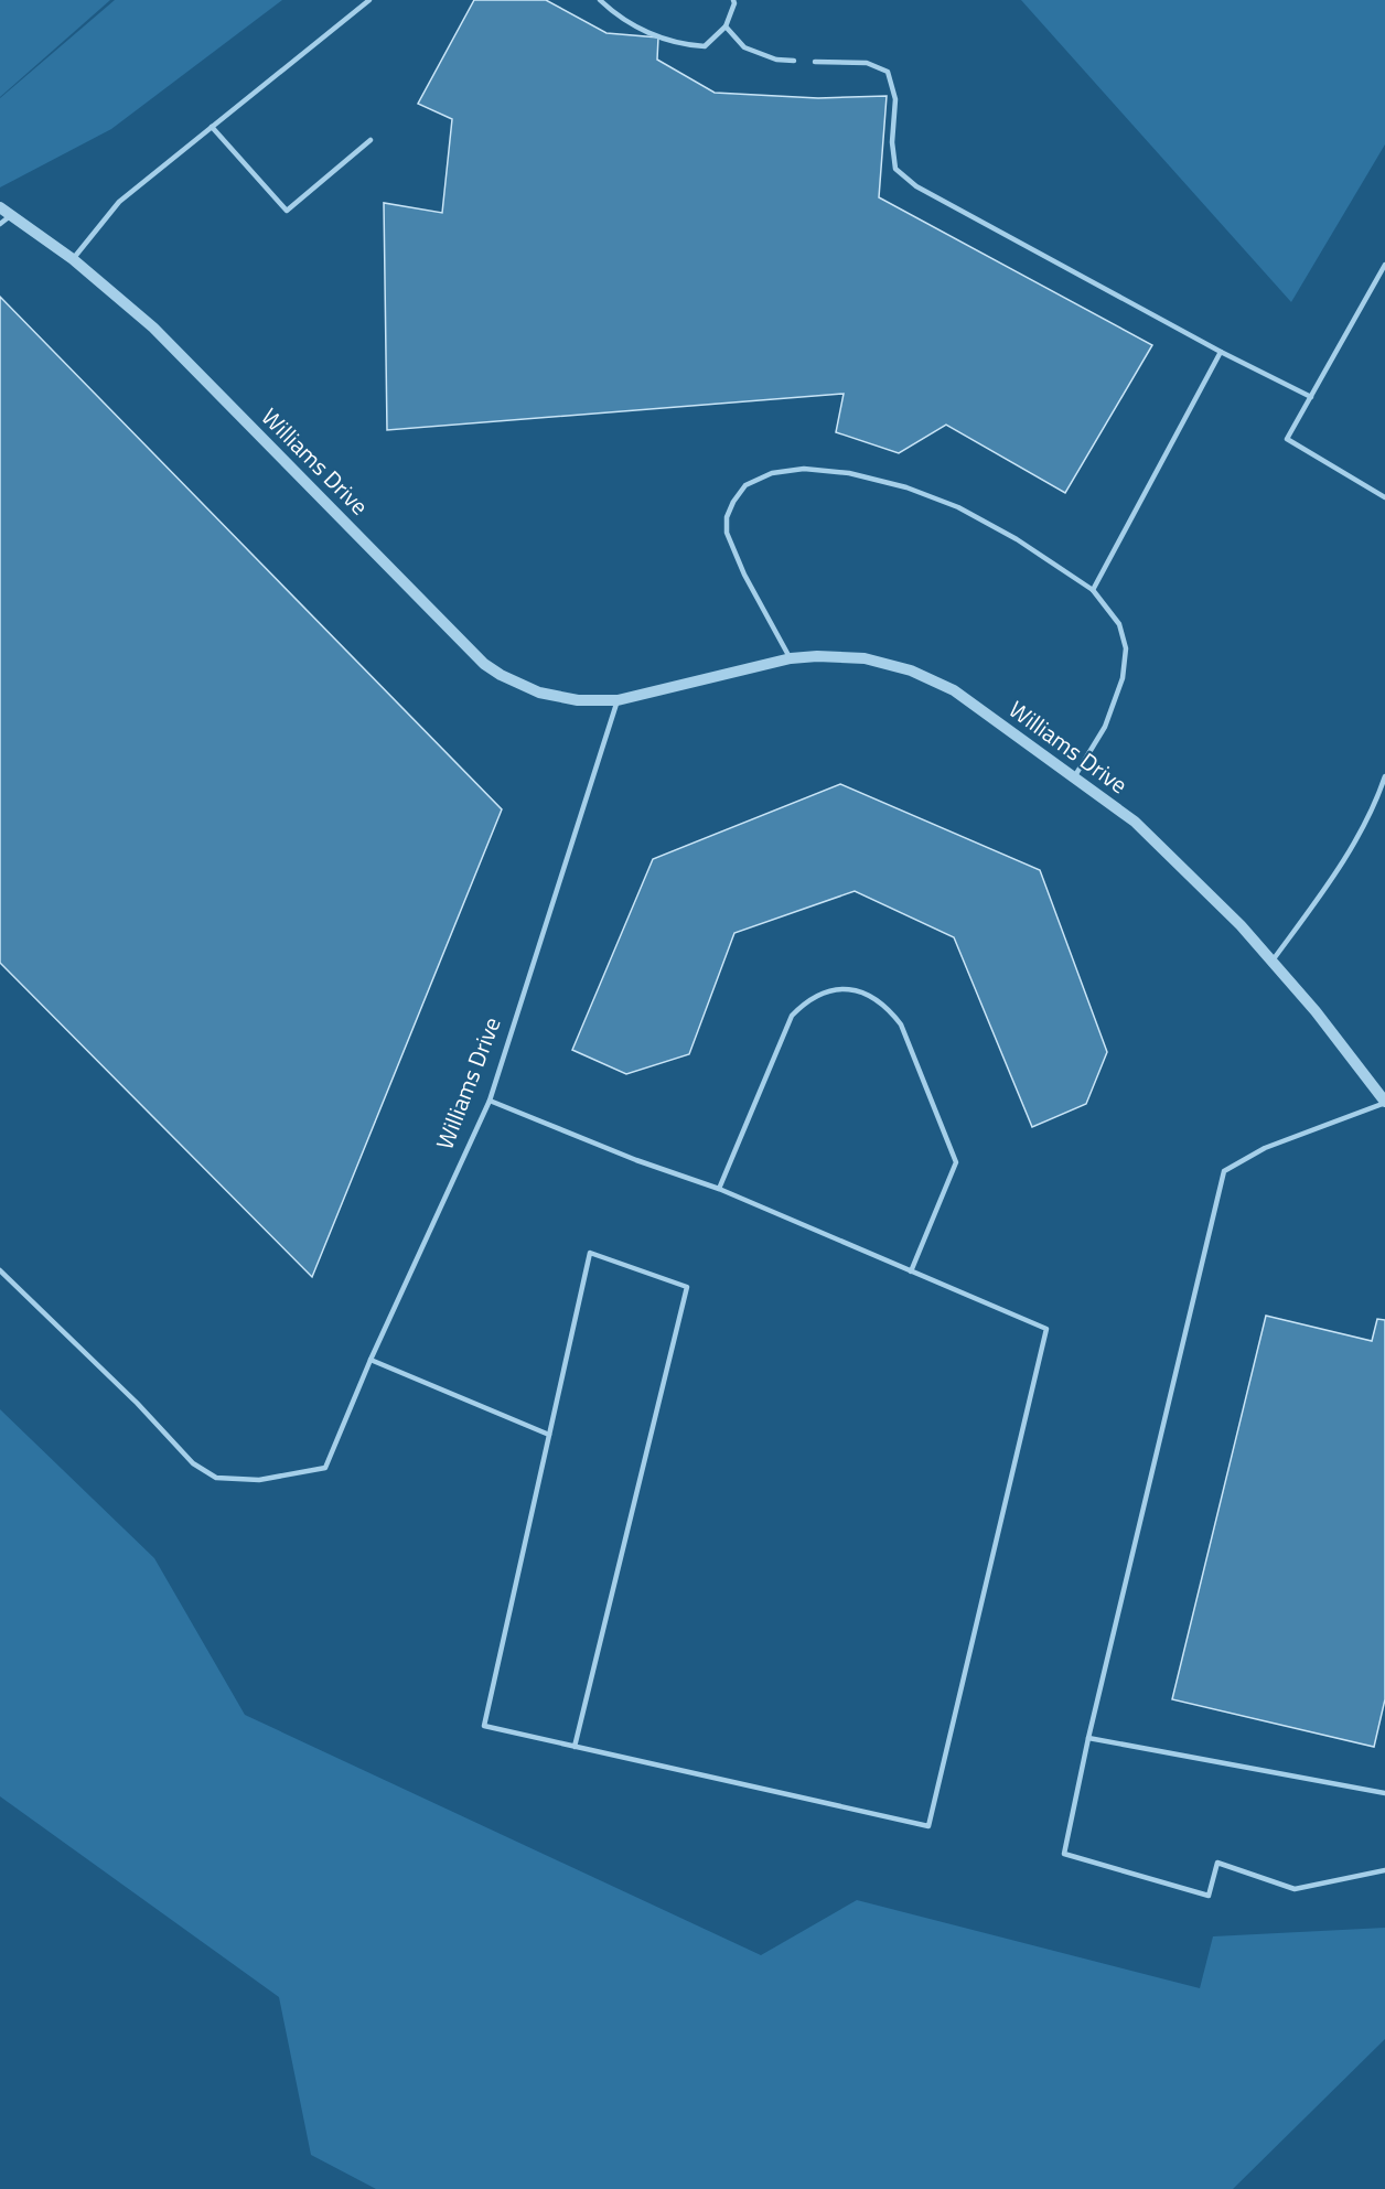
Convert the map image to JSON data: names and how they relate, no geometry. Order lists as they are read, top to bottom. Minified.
{"streets":{"street":["Williams Drive"]}}
